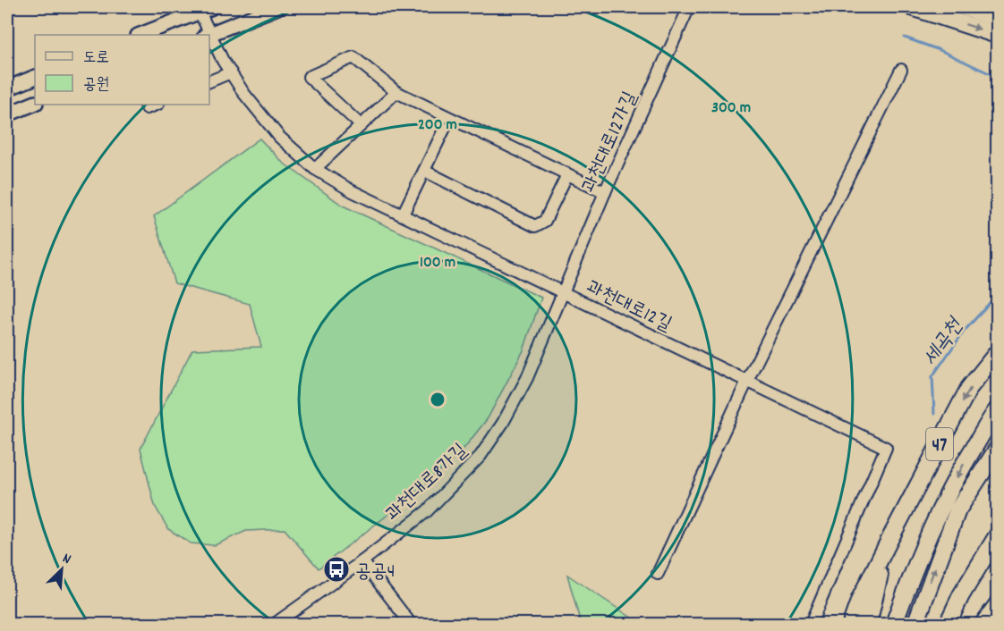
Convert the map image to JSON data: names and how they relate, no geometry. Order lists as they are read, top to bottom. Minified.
{"streets":{"highway":["47"],"street":["과천대로12가길","과천대로12길","과천대로8가길"]},"crossings":[["과천대로12가길","과천대로12길"],["과천대로12가길","과천대로8가길"],["과천대로12길","과천대로8가길"]],"water":["세곡천"],"places":{"bus stop":["공공4"]},"legend":["도로","공원"],"north":"top right","rings":["300 m","200 m","100 m"]}
